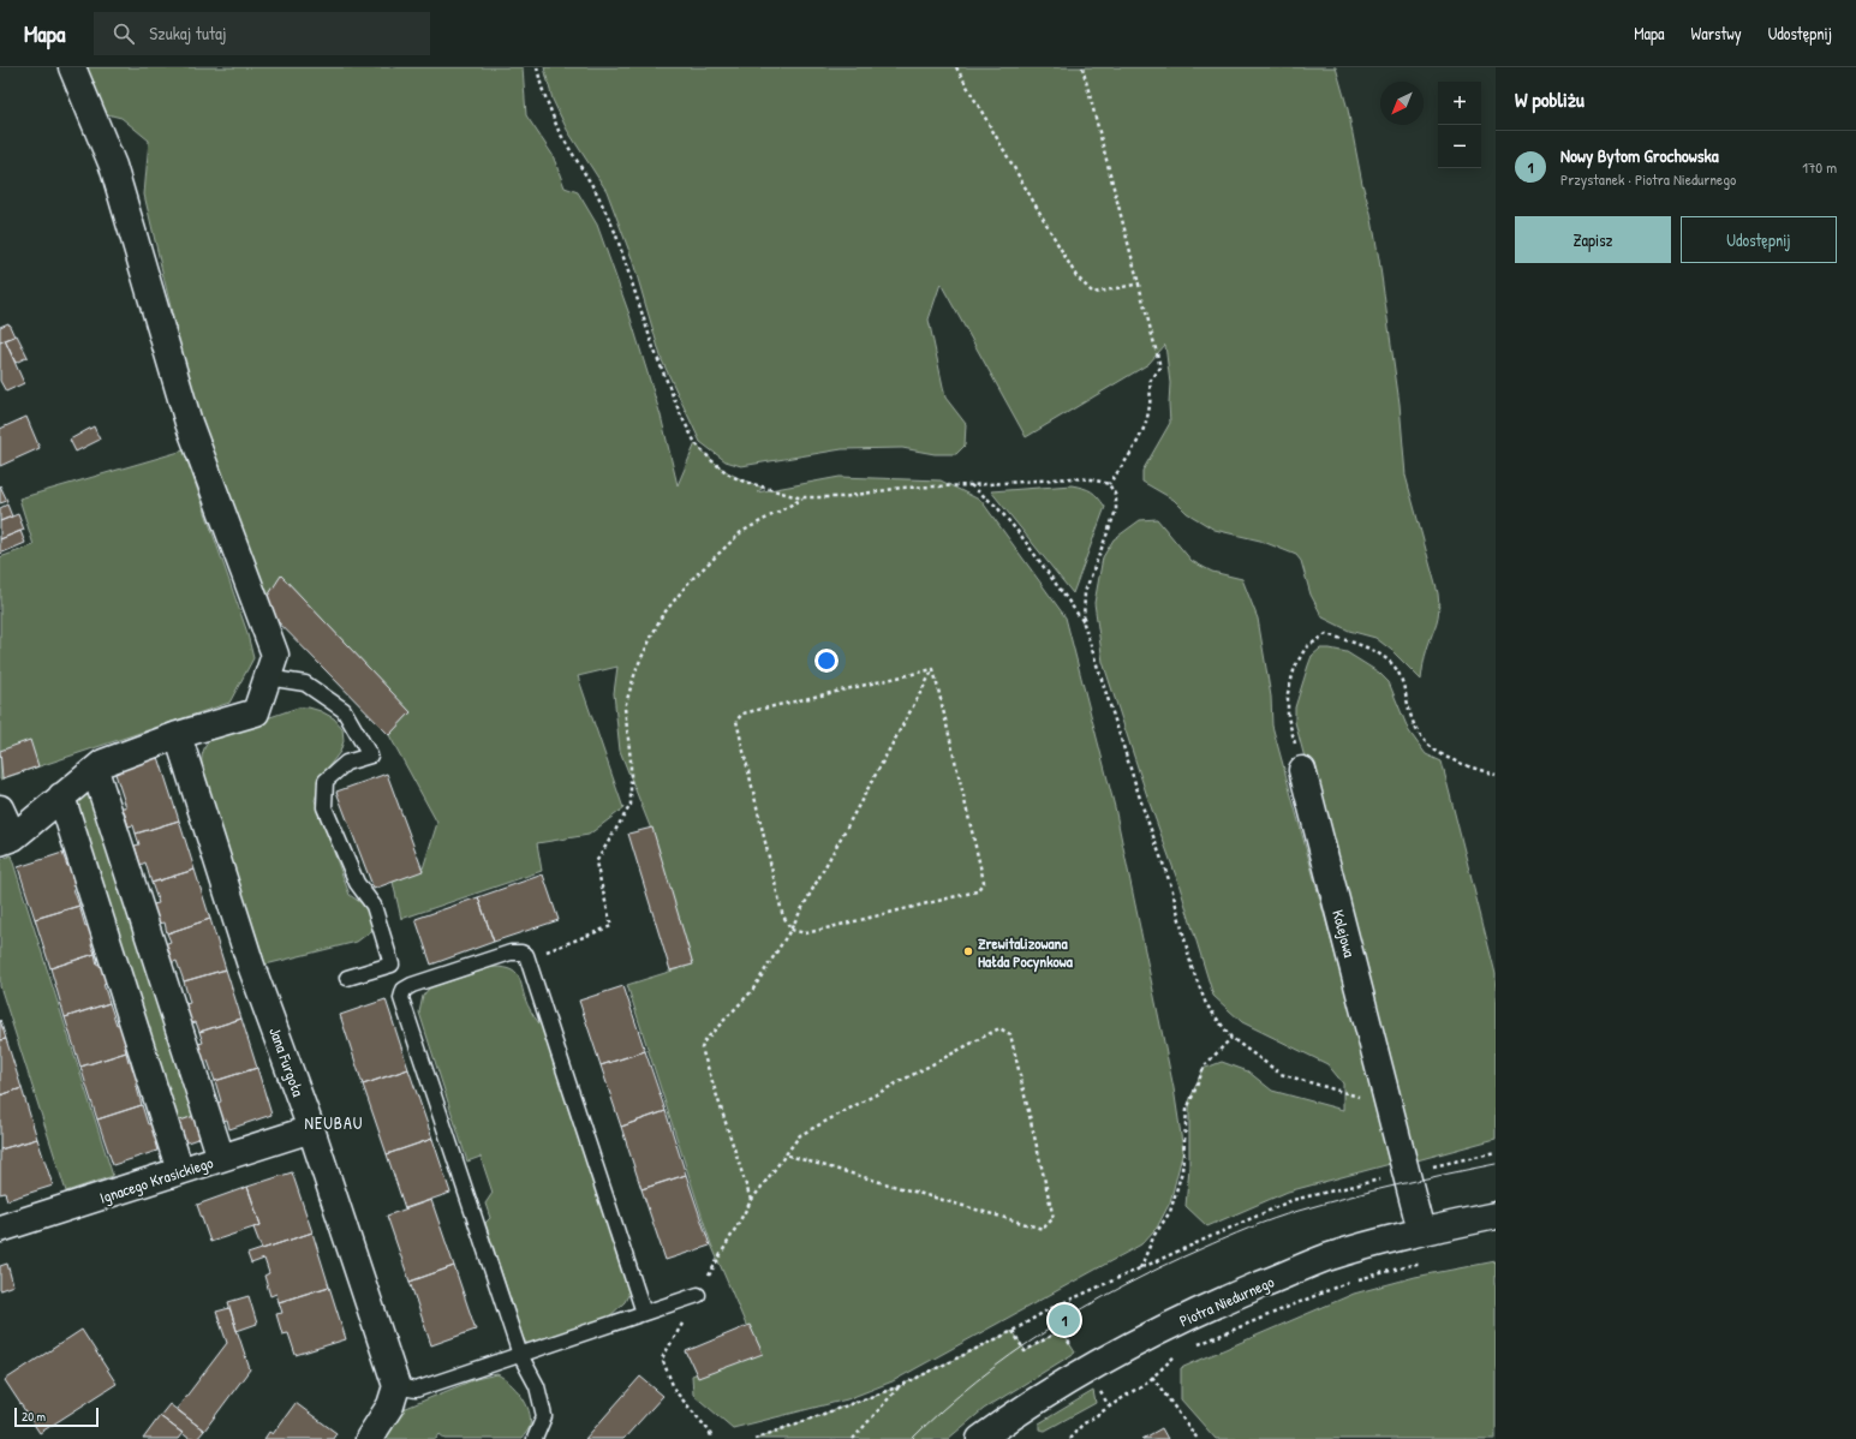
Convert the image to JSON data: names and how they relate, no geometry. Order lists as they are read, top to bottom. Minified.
{"streets":{"street":["Kolejowa","Jana Furgoła","Ignacego Krasickiego","Piotra Niedurnego"]},"crossings":[["Kolejowa","Piotra Niedurnego"],["Jana Furgoła","Ignacego Krasickiego"]],"districts":["NEUBAU"],"places":["Zrewitalizowana Hałda Pocynkowa"],"scale_bar":"20 m","north":"bottom left","page":{"header":"Mapa","search":"Szukaj tutaj","nav":["Mapa","Warstwy","Udostępnij"],"heading":"W pobliżu","map_buttons":["+","−"],"list":[{"mark":"1","name":"Nowy Bytom Grochowska","note":"Przystanek · Piotra Niedurnego","value":"170 m"}],"buttons":["Zapisz","Udostępnij"],"pins":"1","scale":"20 m"}}
